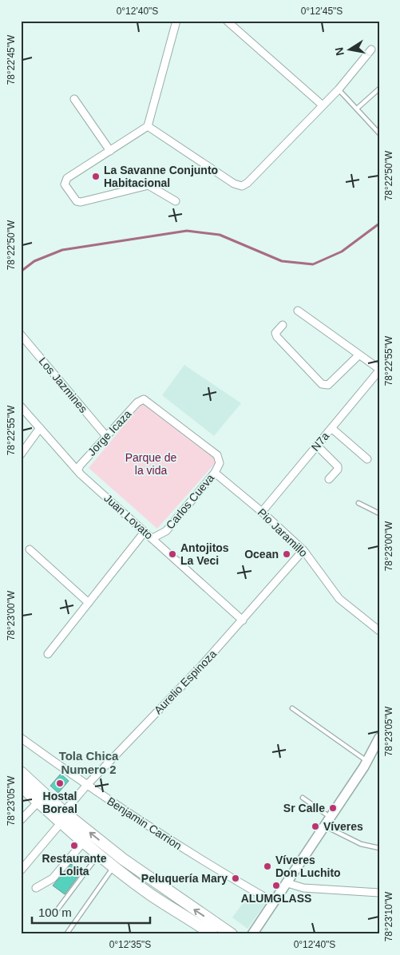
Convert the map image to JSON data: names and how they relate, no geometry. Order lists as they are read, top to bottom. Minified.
{"streets":{"street":["Los Jazmines","Jorge Icaza","N7a","Carlos Cueva","Juan Lovato","Pio Jaramillo","Aurelio Espinoza","Benjamin Carrion"]},"crossings":[["Los Jazmines","Jorge Icaza"],["Jorge Icaza","Carlos Cueva"],["Jorge Icaza","Juan Lovato"],["N7a","Pio Jaramillo"],["Carlos Cueva","Juan Lovato"],["Carlos Cueva","Pio Jaramillo"],["Juan Lovato","Aurelio Espinoza"],["Pio Jaramillo","Aurelio Espinoza"],["Aurelio Espinoza","Benjamin Carrion"]],"districts":["Tola Chica Numero 2"],"parks":["Parque de la vida"],"places":["La Savanne Conjunto Habitacional","Antojitos La Veci","Ocean","Hostal Boreal","Sr Calle","Víveres","Restaurante Lolita","Víveres Don Luchito","Peluquería Mary","ALUMGLASS"],"scale_bar":"100 m","north":"left","coordinates":["0°12'40\"S","0°12'45\"S","78°22'45\"W","78°22'50\"W","78°22'55\"W","78°23'00\"W","78°23'05\"W","78°23'10\"W","0°12'35\"S"]}
